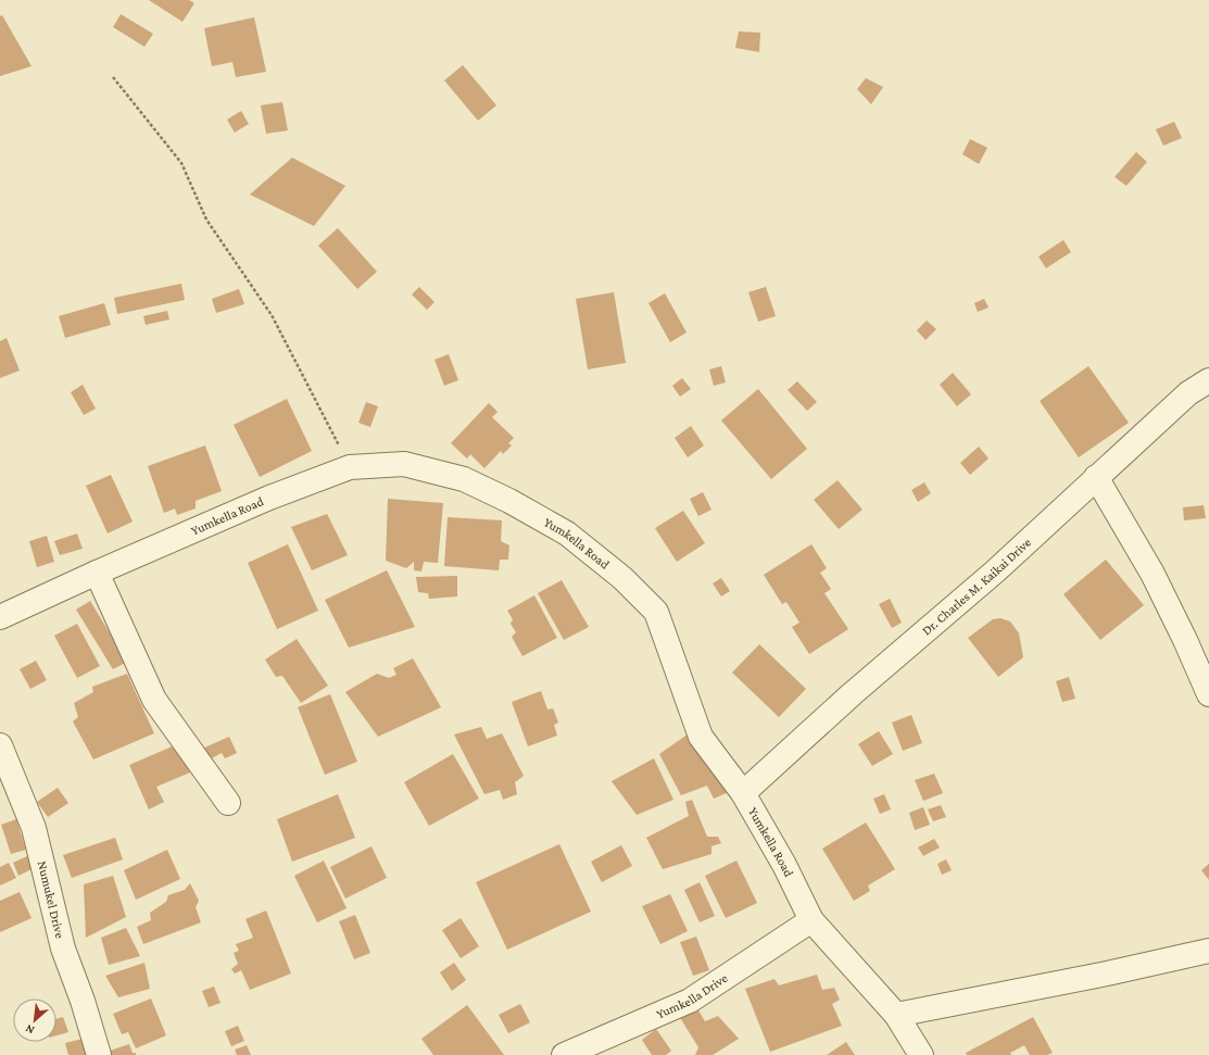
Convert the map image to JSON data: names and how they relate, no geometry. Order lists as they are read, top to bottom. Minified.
{"streets":{"street":["Yumkella Road","Dr. Charles M. Kaikai Drive","Numukel Drive","Yumkella Drive"]},"crossings":[["Yumkella Road","Dr. Charles M. Kaikai Drive"],["Yumkella Road","Yumkella Drive"]],"north":"bottom left"}
